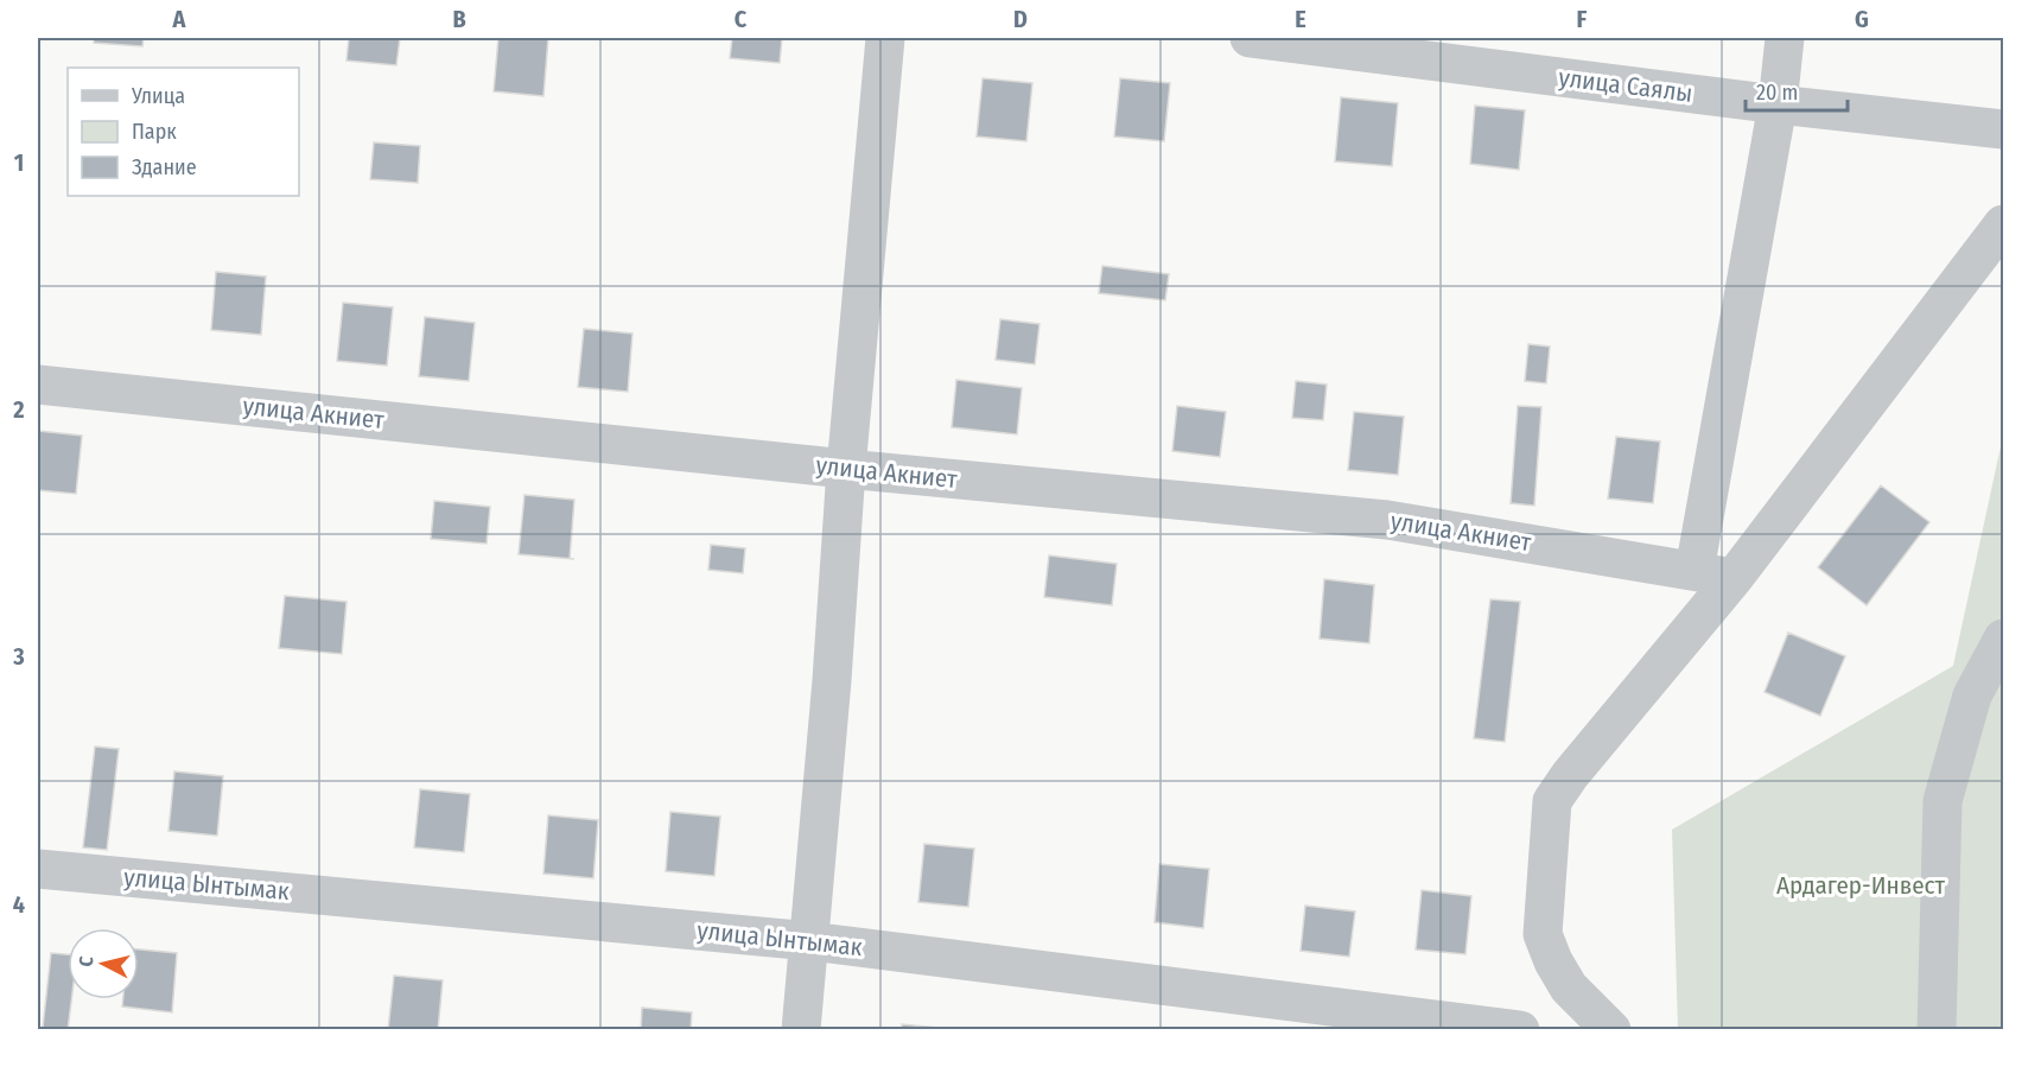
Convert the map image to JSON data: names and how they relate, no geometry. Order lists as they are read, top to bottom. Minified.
{"streets":{"street":["улица Саялы","улица Акниет","улица Ынтымак"]},"parks":["Ардагер-Инвест"],"legend":["Улица","Парк","Здание"],"scale_bar":"20 m","north":"left","grid":{"columns":["A","B","C","D","E","F","G"],"rows":["1","2","3","4"]}}
